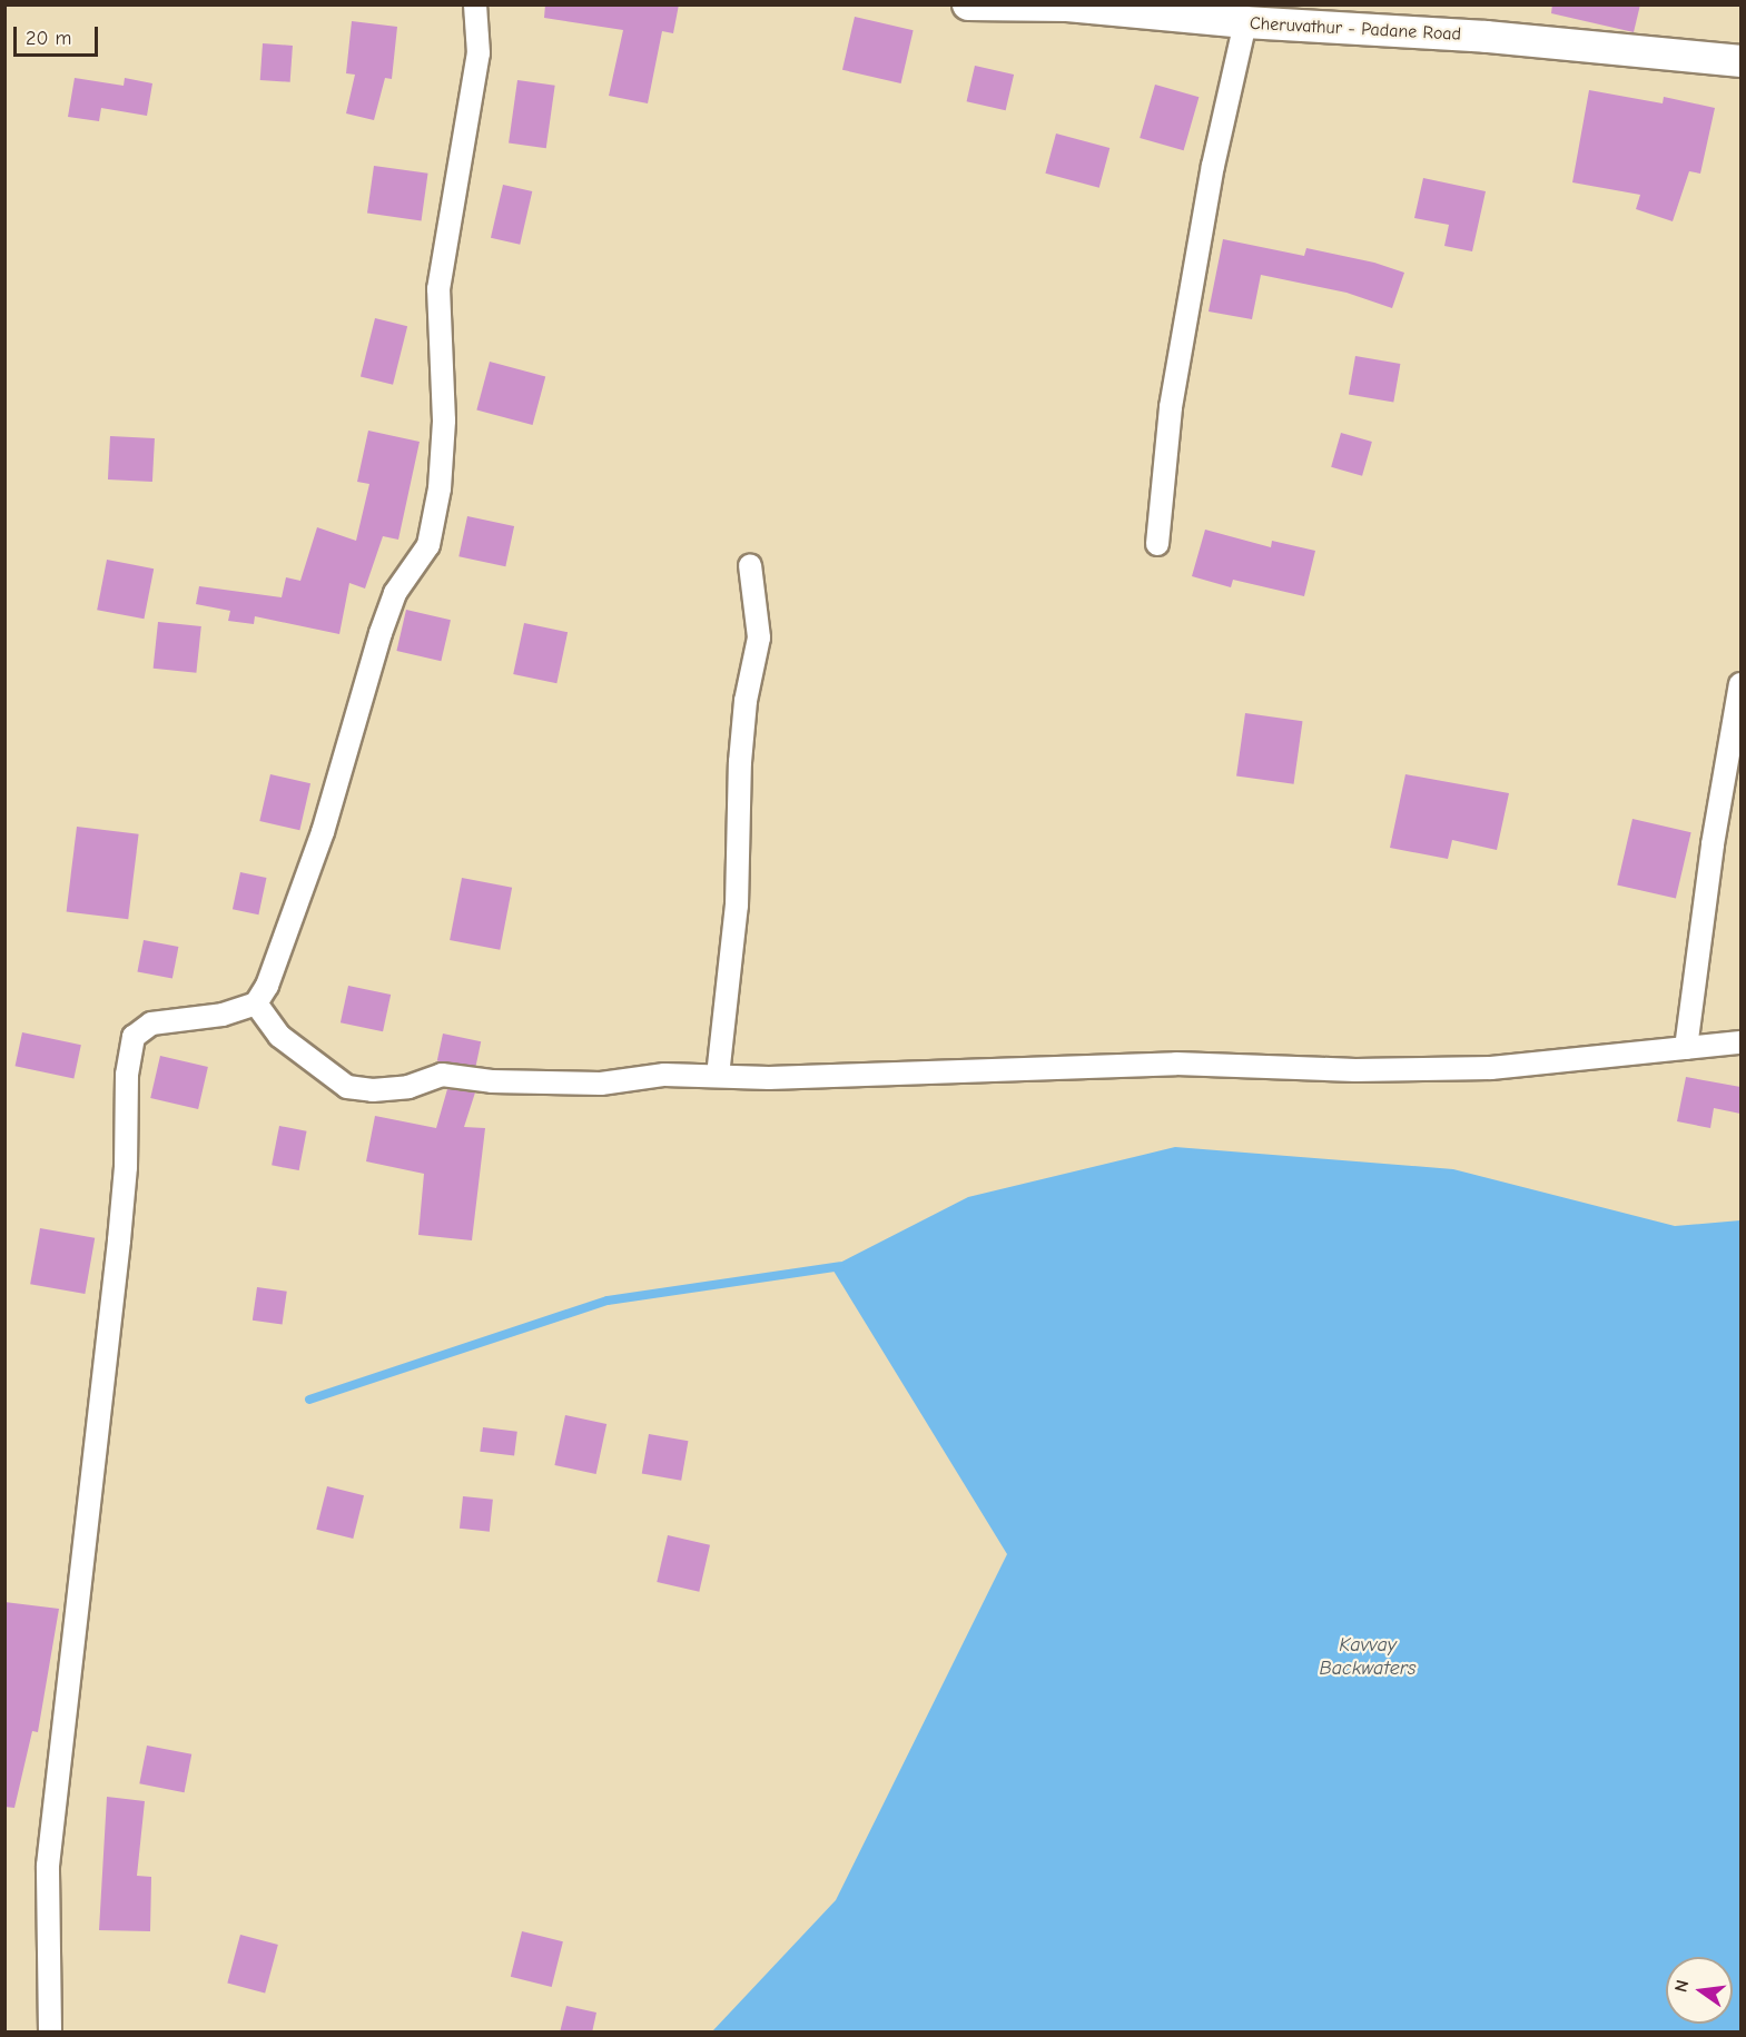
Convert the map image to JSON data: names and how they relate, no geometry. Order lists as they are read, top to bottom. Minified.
{"streets":{"main road":["Cheruvathur - Padane Road"]},"water":["Kavvay Backwaters"],"scale_bar":"20 m","north":"left"}
